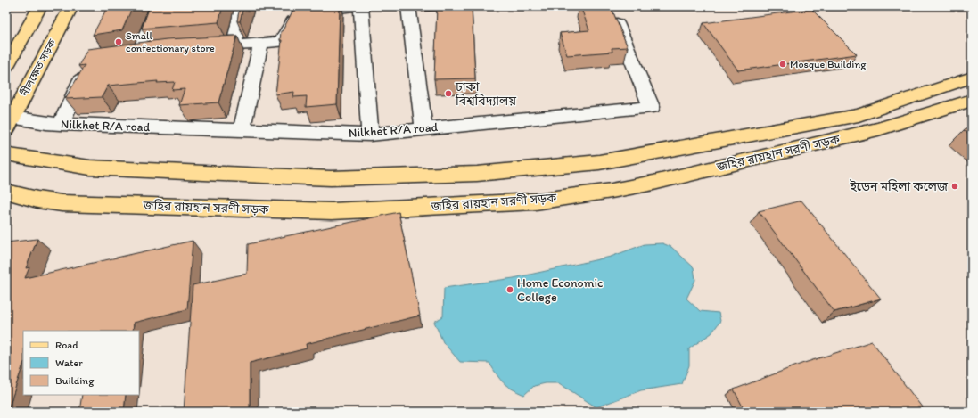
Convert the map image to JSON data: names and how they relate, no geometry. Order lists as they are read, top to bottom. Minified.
{"streets":{"main road":["নীলক্ষেত সড়ক","জহির রায়হান সরণী সড়ক"],"street":["Nilkhet R/A road"]},"crossings":[["নীলক্ষেত সড়ক","Nilkhet R/A road"]],"places":["Small confectionary store","Mosque Building","ঢাকা বিশ্ববিদ্যালয়","ইডেন মহিলা কলেজ","Home Economic College"],"legend":["Road","Water","Building"]}
